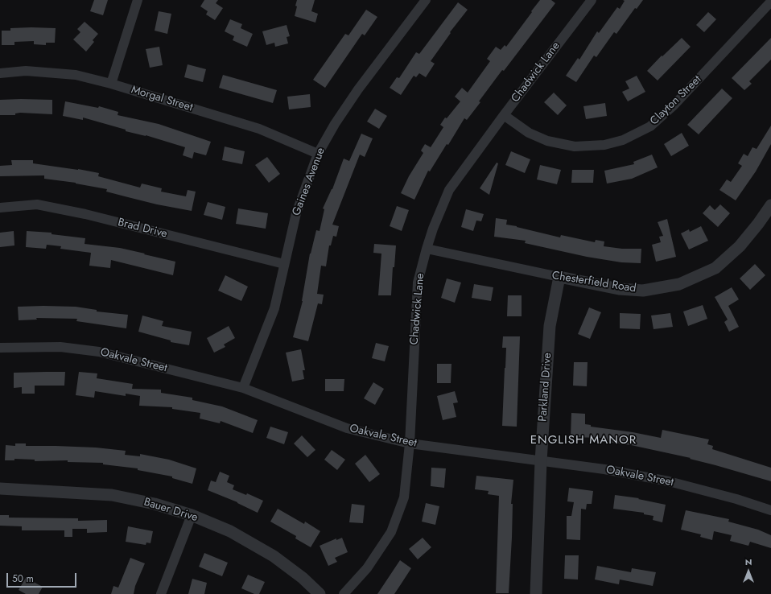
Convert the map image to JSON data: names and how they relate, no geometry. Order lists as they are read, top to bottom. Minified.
{"streets":{"street":["Chadwick Lane","Morgal Street","Clayton Street","Gaines Avenue","Brad Drive","Chesterfield Road","Oakvale Street","Parkland Drive","Bauer Drive"]},"crossings":[["Chadwick Lane","Clayton Street"],["Chadwick Lane","Chesterfield Road"],["Chadwick Lane","Oakvale Street"],["Morgal Street","Gaines Avenue"],["Gaines Avenue","Brad Drive"],["Gaines Avenue","Oakvale Street"],["Chesterfield Road","Parkland Drive"],["Oakvale Street","Parkland Drive"]],"districts":["ENGLISH MANOR"],"scale_bar":"50 m","north":"top"}
